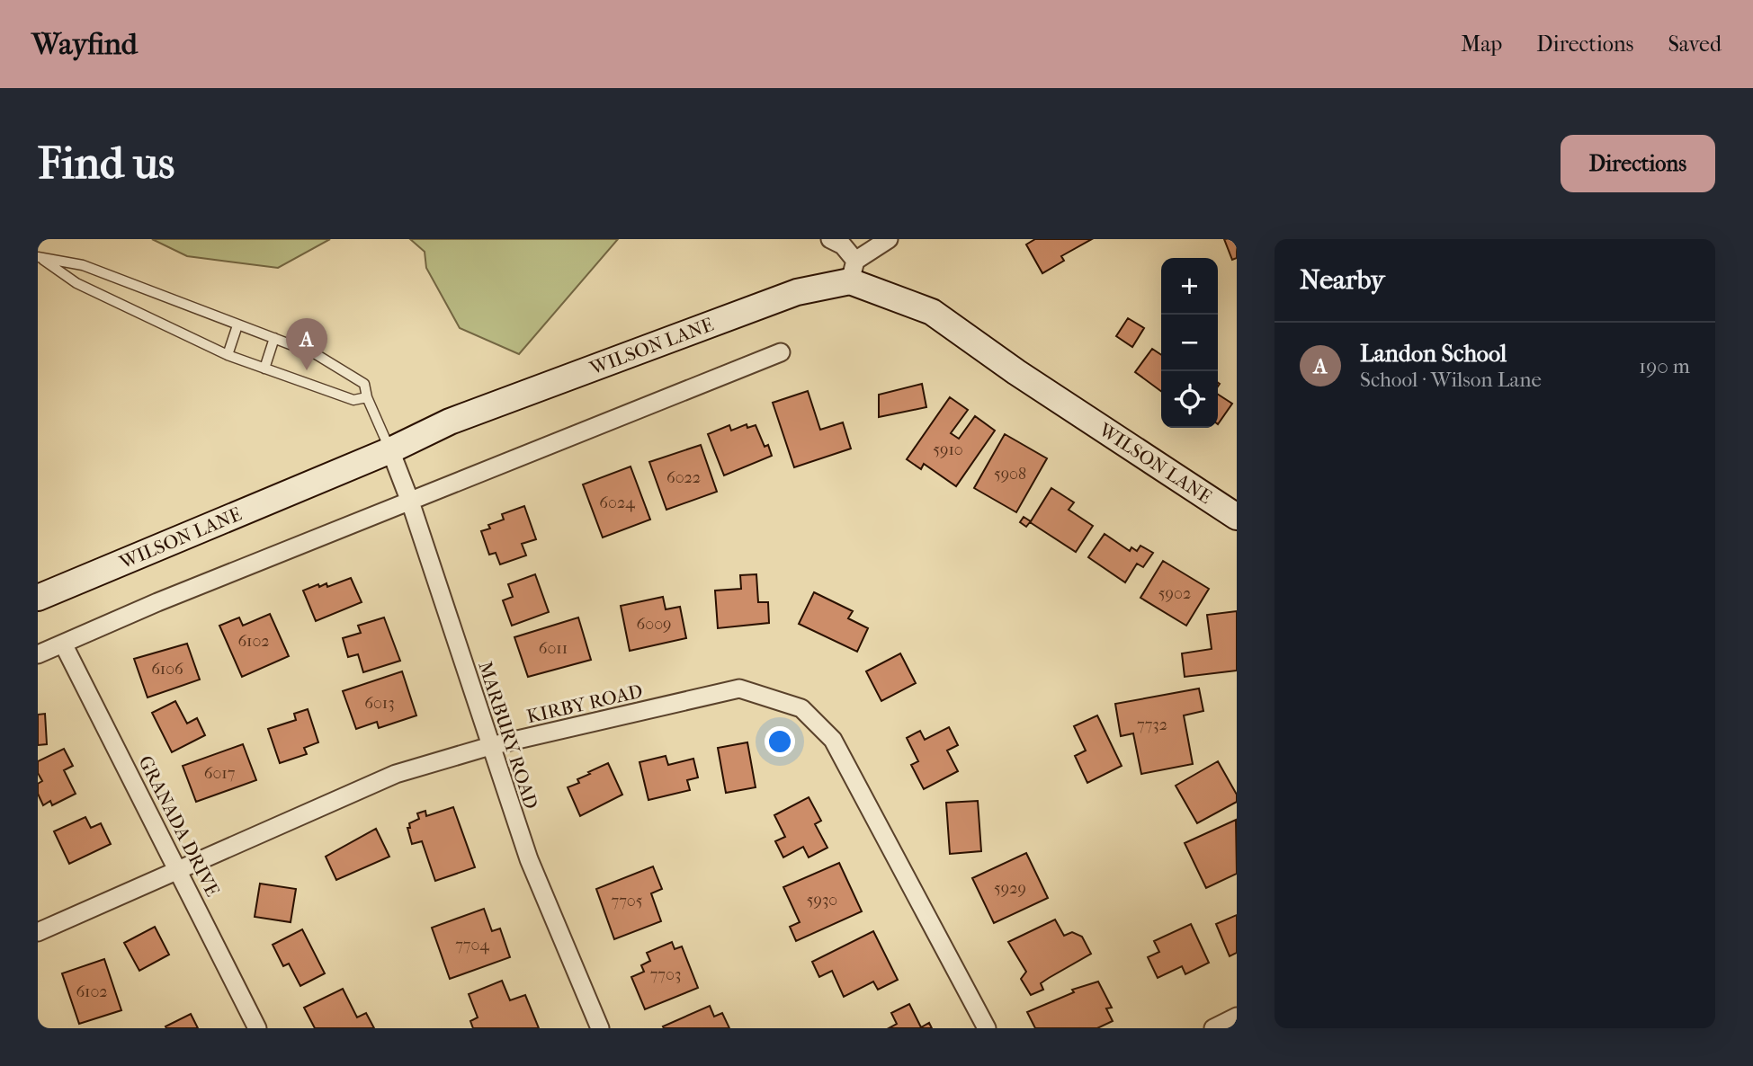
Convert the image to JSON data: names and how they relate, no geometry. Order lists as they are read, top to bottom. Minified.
{"streets":{"main road":["WILSON LANE"],"street":["KIRBY ROAD","MARBURY ROAD","GRANADA DRIVE"]},"crossings":[["WILSON LANE","MARBURY ROAD"],["KIRBY ROAD","MARBURY ROAD"],["KIRBY ROAD","GRANADA DRIVE"]],"house_numbers":["5910","5908","6022","6024","5902","6009","6102","6011","6106","6013","7732","6017","5929","5930","7705","7704","7703","6102"],"page":{"header":"Wayfind","nav":["Map","Directions","Saved"],"buttons":"Directions","title":"Find us","heading":"Nearby","map_buttons":["+","−"],"pins":"A","list":[{"mark":"A","name":"Landon School","note":"School · Wilson Lane","value":"190 m"}]}}
